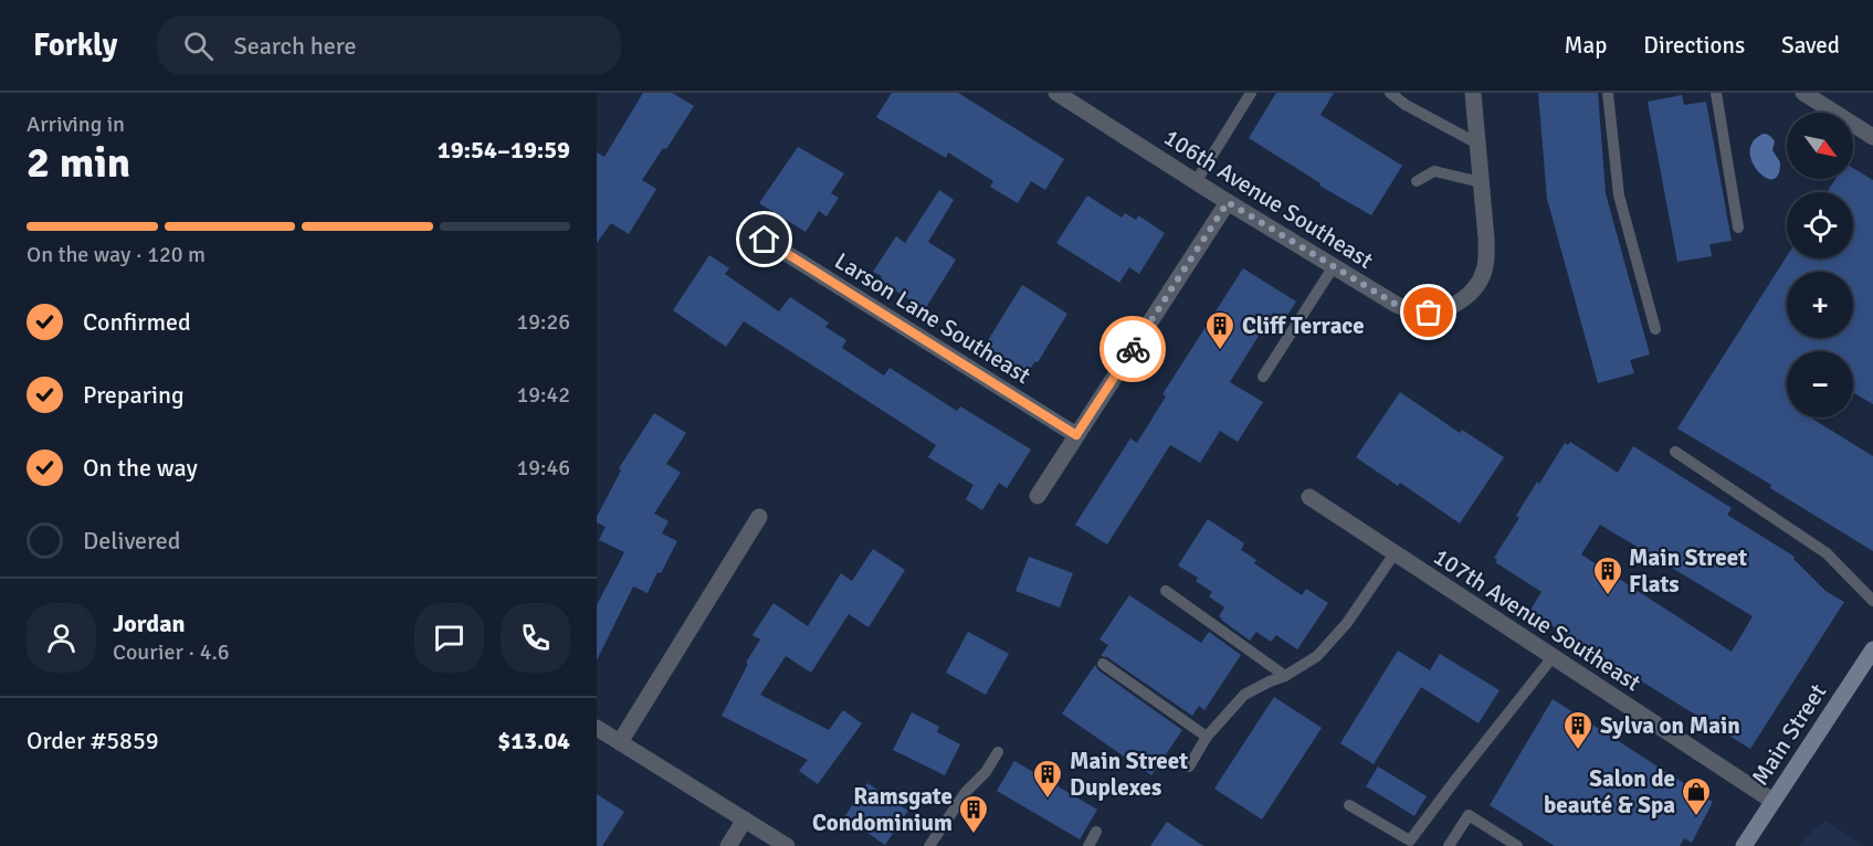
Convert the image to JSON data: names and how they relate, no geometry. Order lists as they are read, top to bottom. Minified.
{"streets":{"main road":["Main Street"],"street":["106th Avenue Southeast","Larson Lane Southeast","107th Avenue Southeast"]},"crossings":[["107th Avenue Southeast","Main Street"]],"places":{"building":["Cliff Terrace","Main Street Flats","Sylva on Main","Main Street Duplexes","Ramsgate Condominium"],"shop":["Salon de beauté & Spa"]},"north":"bottom right","page":{"header":"Forkly","search":"Search here","nav":["Map","Directions","Saved"],"heading":["2 min","Arriving in","19:54–19:59"],"panel":["Jordan","Courier · 4.6","Order #5859","$13.04"],"map_buttons":["+","−"],"bar":"On the way · 120 m","list":[["Confirmed","19:26"],["Preparing","19:42"],["On the way","19:46"],"Delivered"]}}
